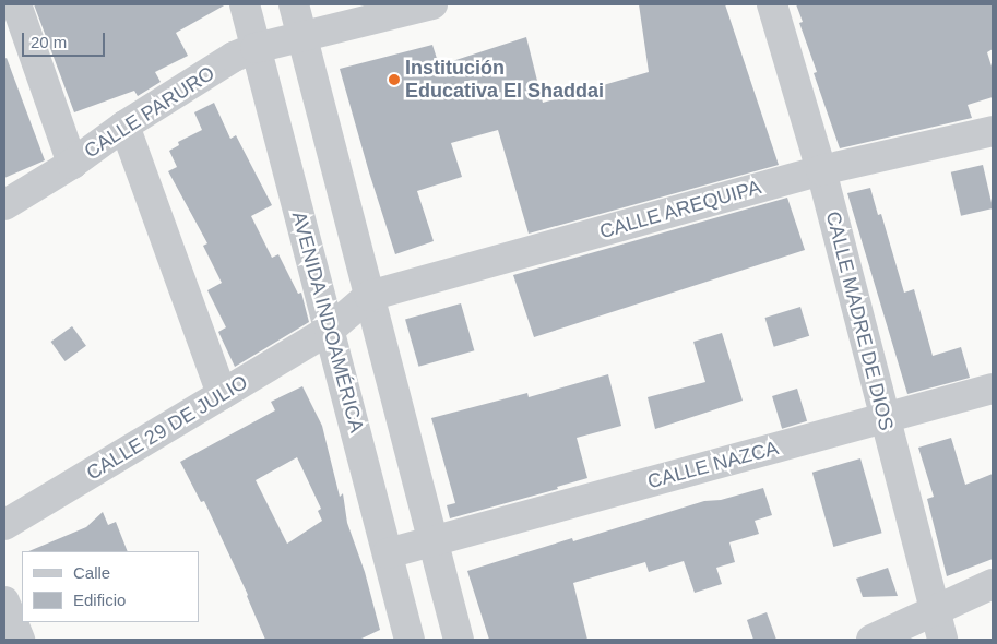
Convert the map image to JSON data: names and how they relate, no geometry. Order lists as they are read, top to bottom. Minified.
{"streets":{"street":["CALLE PARURO","CALLE AREQUIPA","CALLE MADRE DE DIOS","AVENIDA INDOAMÉRICA","CALLE 29 DE JULIO","CALLE NAZCA"]},"crossings":[["CALLE PARURO","AVENIDA INDOAMÉRICA"],["CALLE AREQUIPA","CALLE MADRE DE DIOS"],["CALLE AREQUIPA","CALLE 29 DE JULIO"],["CALLE MADRE DE DIOS","CALLE NAZCA"],["AVENIDA INDOAMÉRICA","CALLE 29 DE JULIO"],["AVENIDA INDOAMÉRICA","CALLE NAZCA"]],"places":["Institución Educativa El Shaddai"],"legend":["Calle","Edificio"],"scale_bar":"20 m"}
